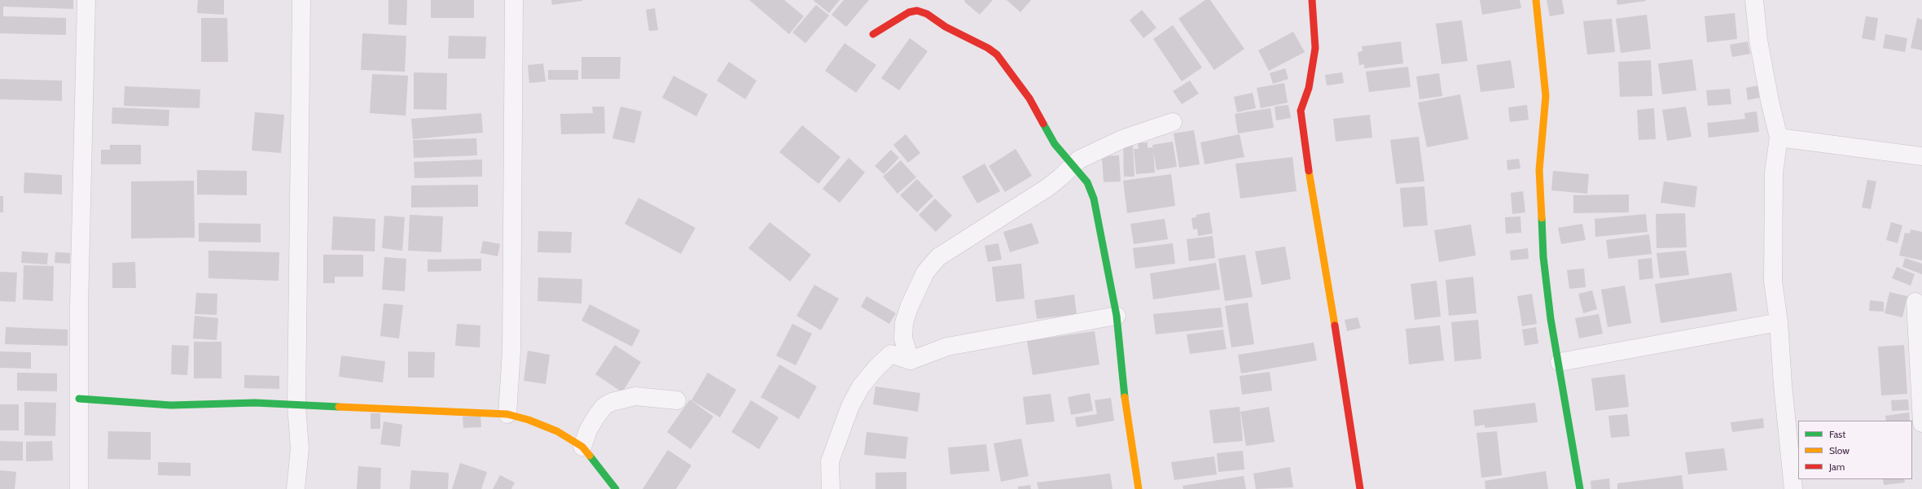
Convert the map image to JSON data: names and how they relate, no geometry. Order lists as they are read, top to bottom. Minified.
{"legend":["Fast","Slow","Jam"]}
